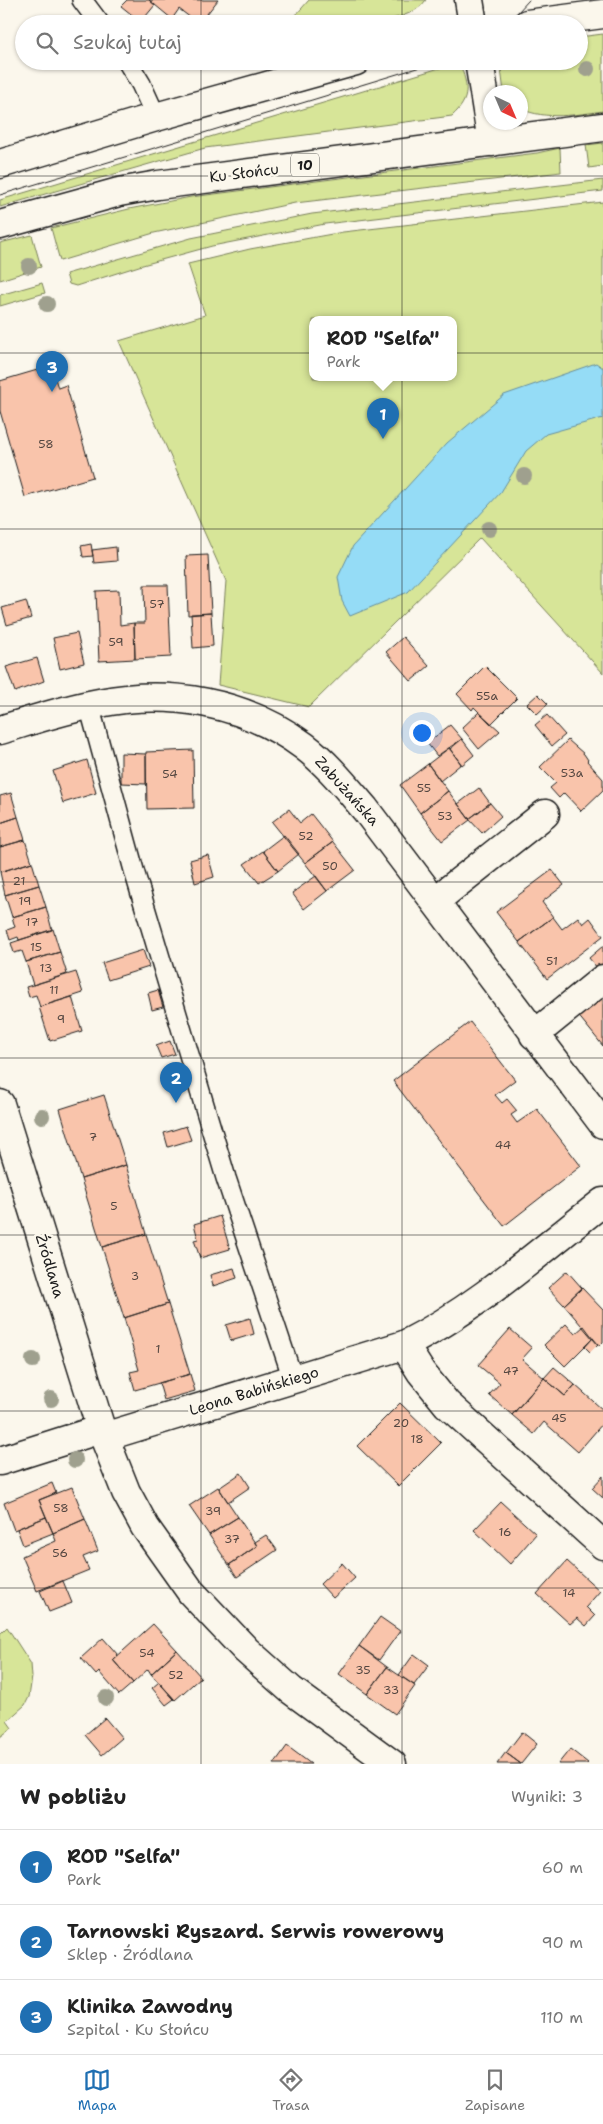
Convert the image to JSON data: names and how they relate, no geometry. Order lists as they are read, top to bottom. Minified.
{"streets":{"street":["10","Ku Słońcu","Zabużańska","Źródlana","Leona Babińskiego"]},"crossings":[["Źródlana","Leona Babińskiego"]],"house_numbers":["58","57","59","55a","53a","54","55","53","52","50","21","19","17","15","51","13","11","9","7","44","5","3","1","47","45","20","18","58","39","16","37","56","14","54","35","52","33"],"north":"bottom right","page":{"search":"Szukaj tutaj","popup":["ROD \"Selfa\"","Park"],"pins":["3","1","2"],"heading":["W pobliżu","Wyniki: 3"],"list":[{"mark":"1","name":"ROD \"Selfa\"","note":"Park","value":"60 m"},{"mark":"2","name":"Tarnowski Ryszard. Serwis rowerowy","note":"Sklep · Źródlana","value":"90 m"},{"mark":"3","name":"Klinika Zawodny","note":"Szpital · Ku Słońcu","value":"110 m"}],"nav":["Mapa","Trasa","Zapisane"]}}
